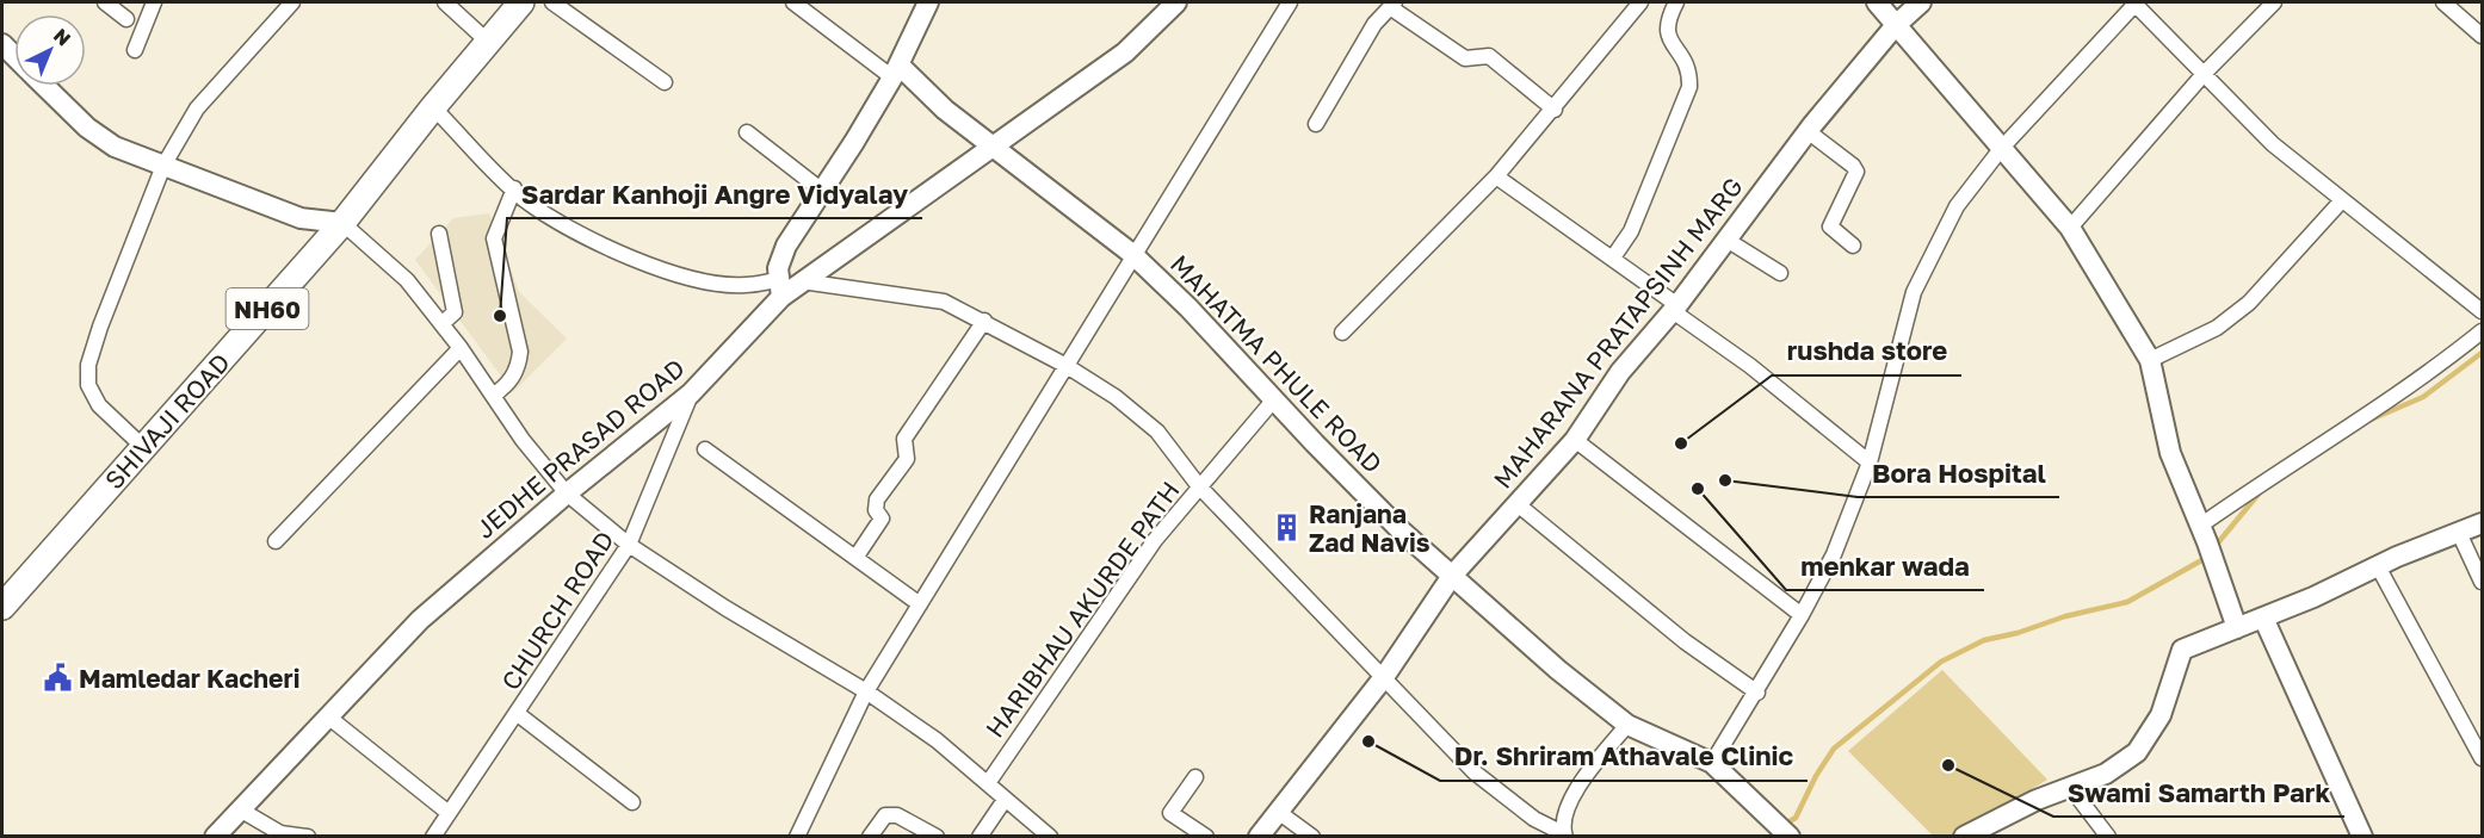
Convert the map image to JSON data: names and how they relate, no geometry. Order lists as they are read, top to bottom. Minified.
{"streets":{"highway":["NH60","SHIVAJI ROAD"],"street":["MAHARANA PRATAPSINH MARG","MAHATMA PHULE ROAD","JEDHE PRASAD ROAD","HARIBHAU AKURDE PATH","CHURCH ROAD"]},"crossings":[["MAHARANA PRATAPSINH MARG","MAHATMA PHULE ROAD"],["MAHATMA PHULE ROAD","JEDHE PRASAD ROAD"],["MAHATMA PHULE ROAD","HARIBHAU AKURDE PATH"],["JEDHE PRASAD ROAD","CHURCH ROAD"]],"places":{"other":["Sardar Kanhoji Angre Vidyalay","rushda store","Bora Hospital","menkar wada","Dr. Shriram Athavale Clinic","Swami Samarth Park"],"building":["Ranjana Zad Navis"],"public building":["Mamledar Kacheri"]},"north":"top right"}
